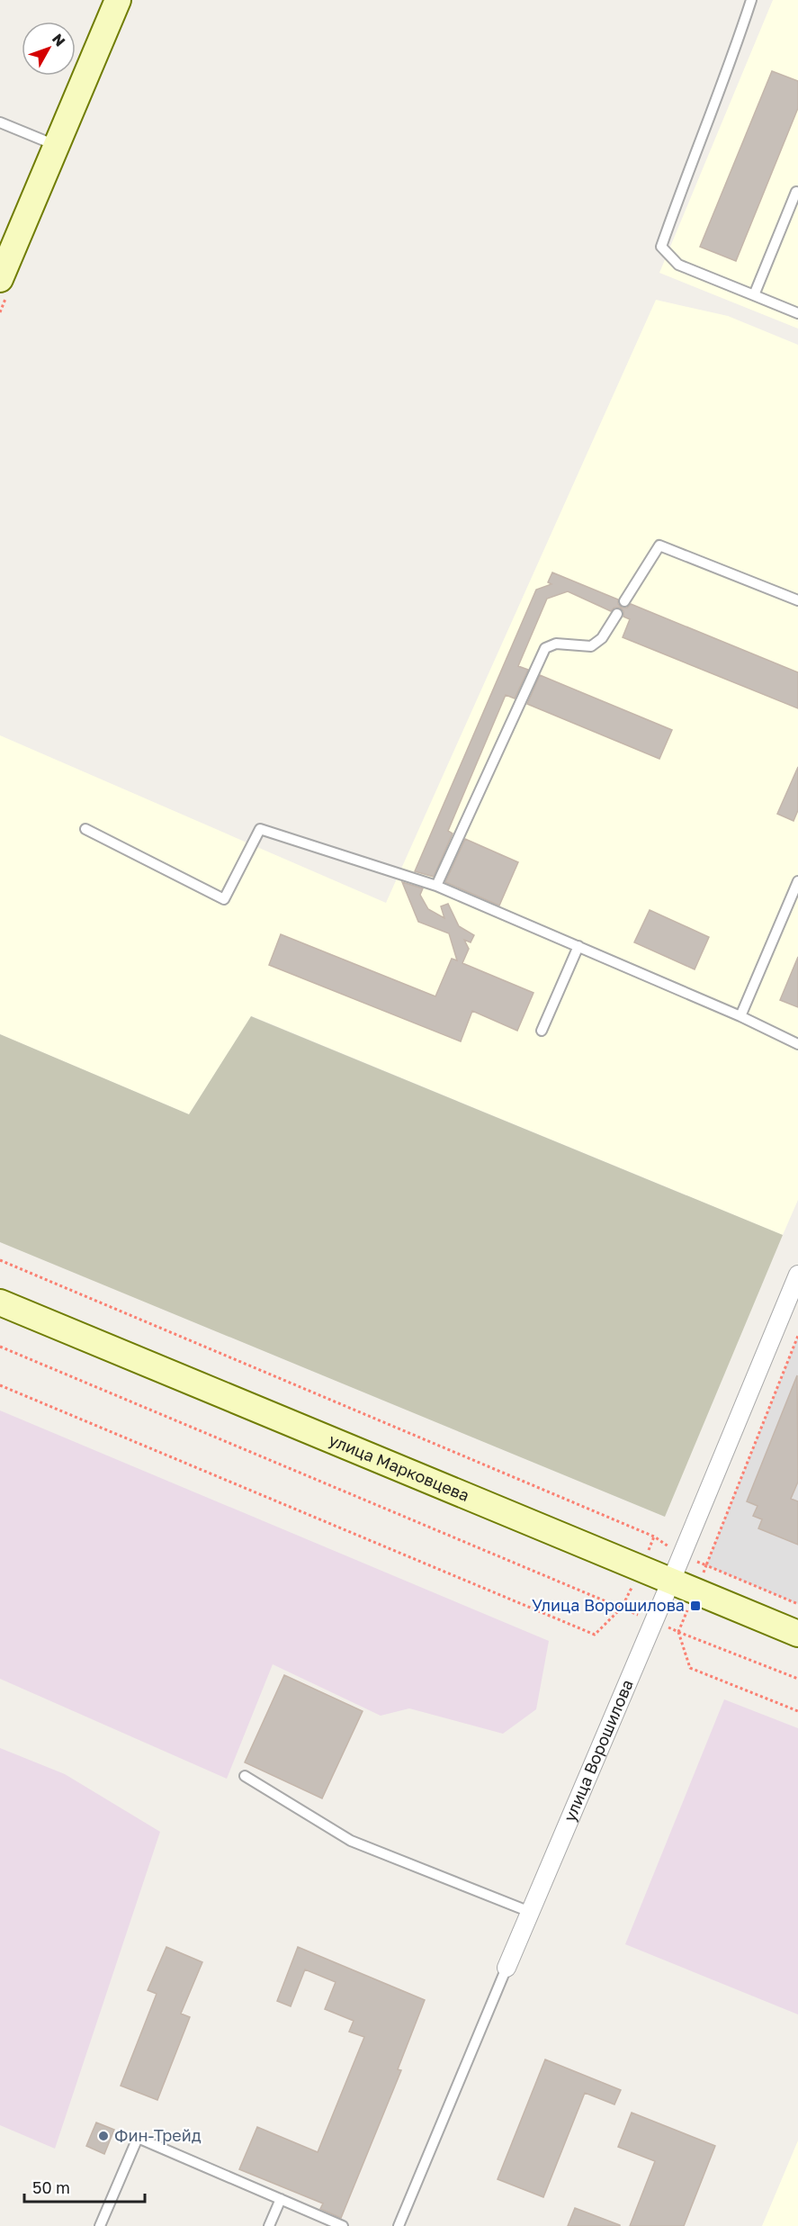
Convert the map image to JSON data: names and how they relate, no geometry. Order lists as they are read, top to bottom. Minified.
{"streets":{"main road":["улица Марковцева"],"street":["улица Ворошилова"]},"crossings":[["улица Марковцева","улица Ворошилова"]],"places":{"transit":["Улица Ворошилова"],"other":["Фин-Трeйд"]},"scale_bar":"50 m","north":"top right"}
